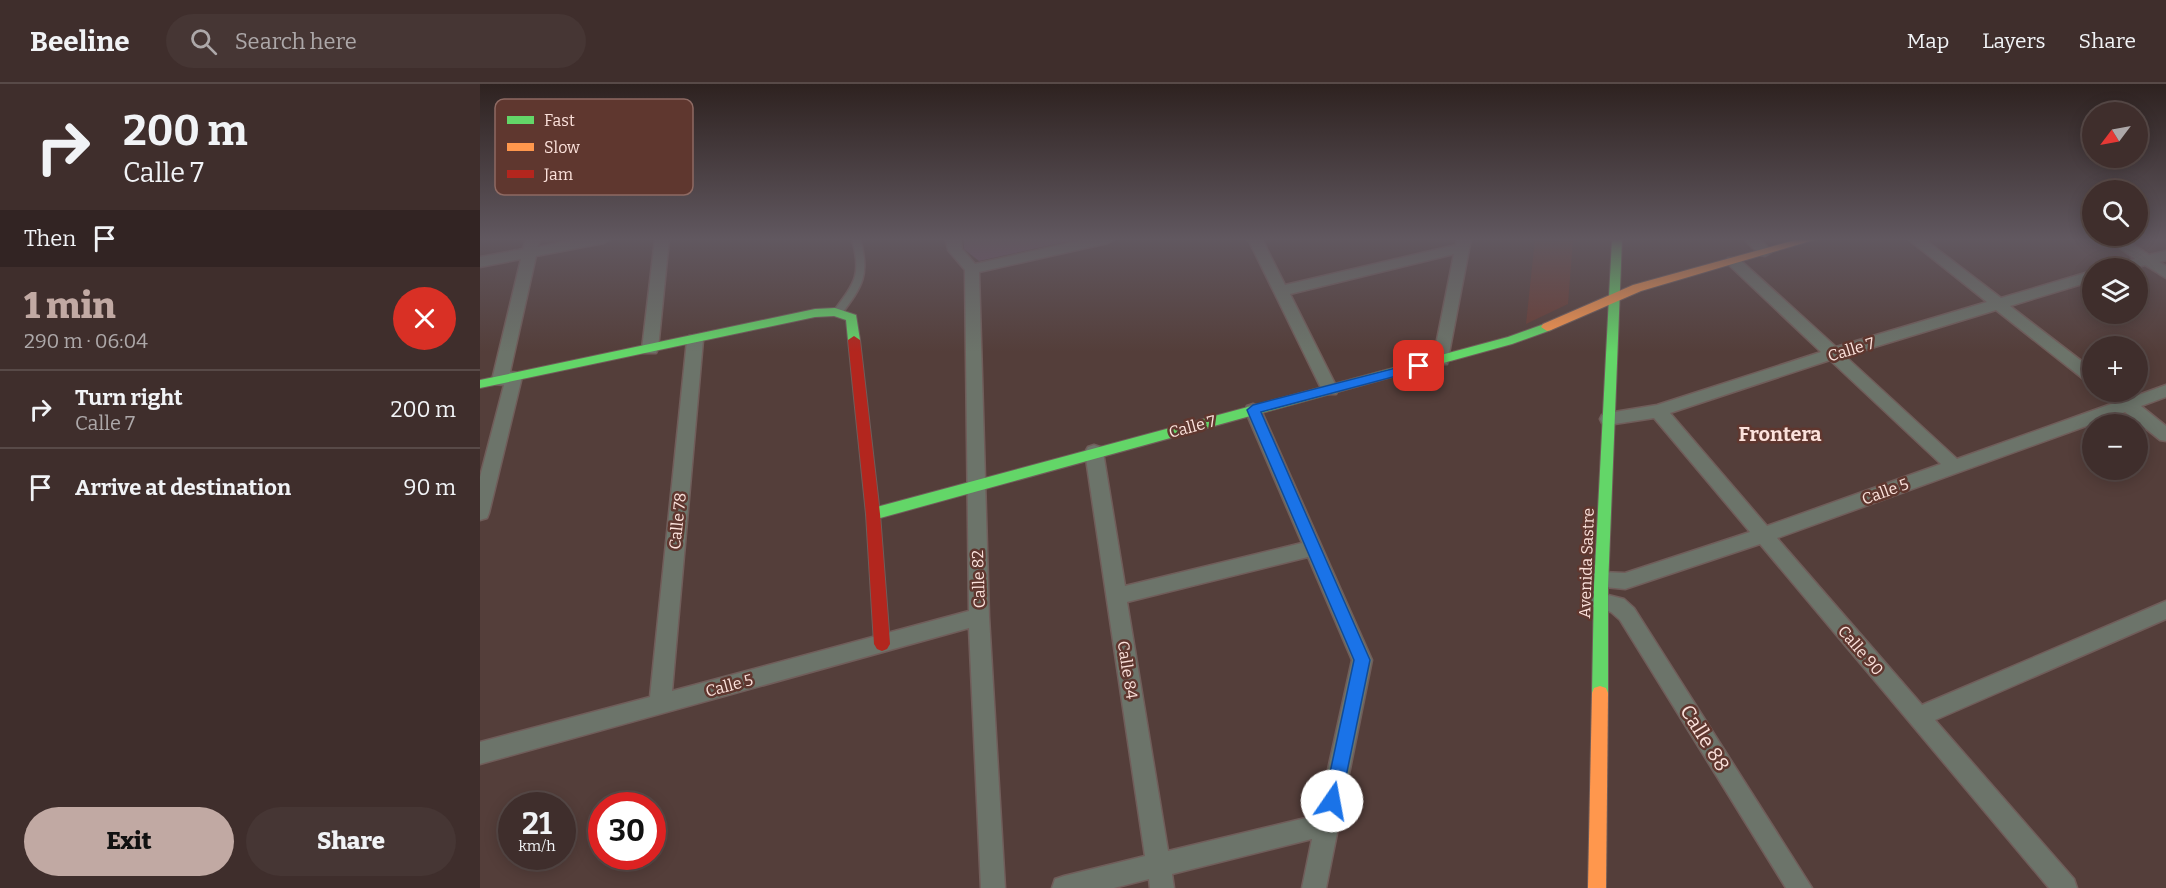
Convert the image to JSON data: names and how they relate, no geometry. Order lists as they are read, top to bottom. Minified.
{"streets":{"street":["Calle 7","Calle 5","Calle 78","Avenida Sastre","Calle 82","Calle 90","Calle 84","Calle 88"]},"crossings":[["Calle 7","Avenida Sastre"],["Calle 7","Calle 82"],["Calle 7","Calle 90"],["Calle 7","Calle 84"],["Calle 5","Calle 78"],["Calle 5","Avenida Sastre"],["Calle 5","Calle 82"],["Calle 5","Calle 90"],["Calle 5","Calle 88"],["Avenida Sastre","Calle 88"]],"districts":["Frontera"],"legend":["Fast","Slow","Jam"],"north":"bottom left","page":{"header":"Beeline","search":"Search here","nav":["Map","Layers","Share"],"turn":["200 m","Calle 7"],"map_buttons":["+","−"],"then":"Then","heading":["1 min","290 m · 06:04"],"list":[{"name":"Turn right","note":"Calle 7","value":"200 m"},{"name":"Arrive at destination","value":"90 m"}],"speed":"21 km/h","limit":"30","buttons":["Exit","Share"]}}
